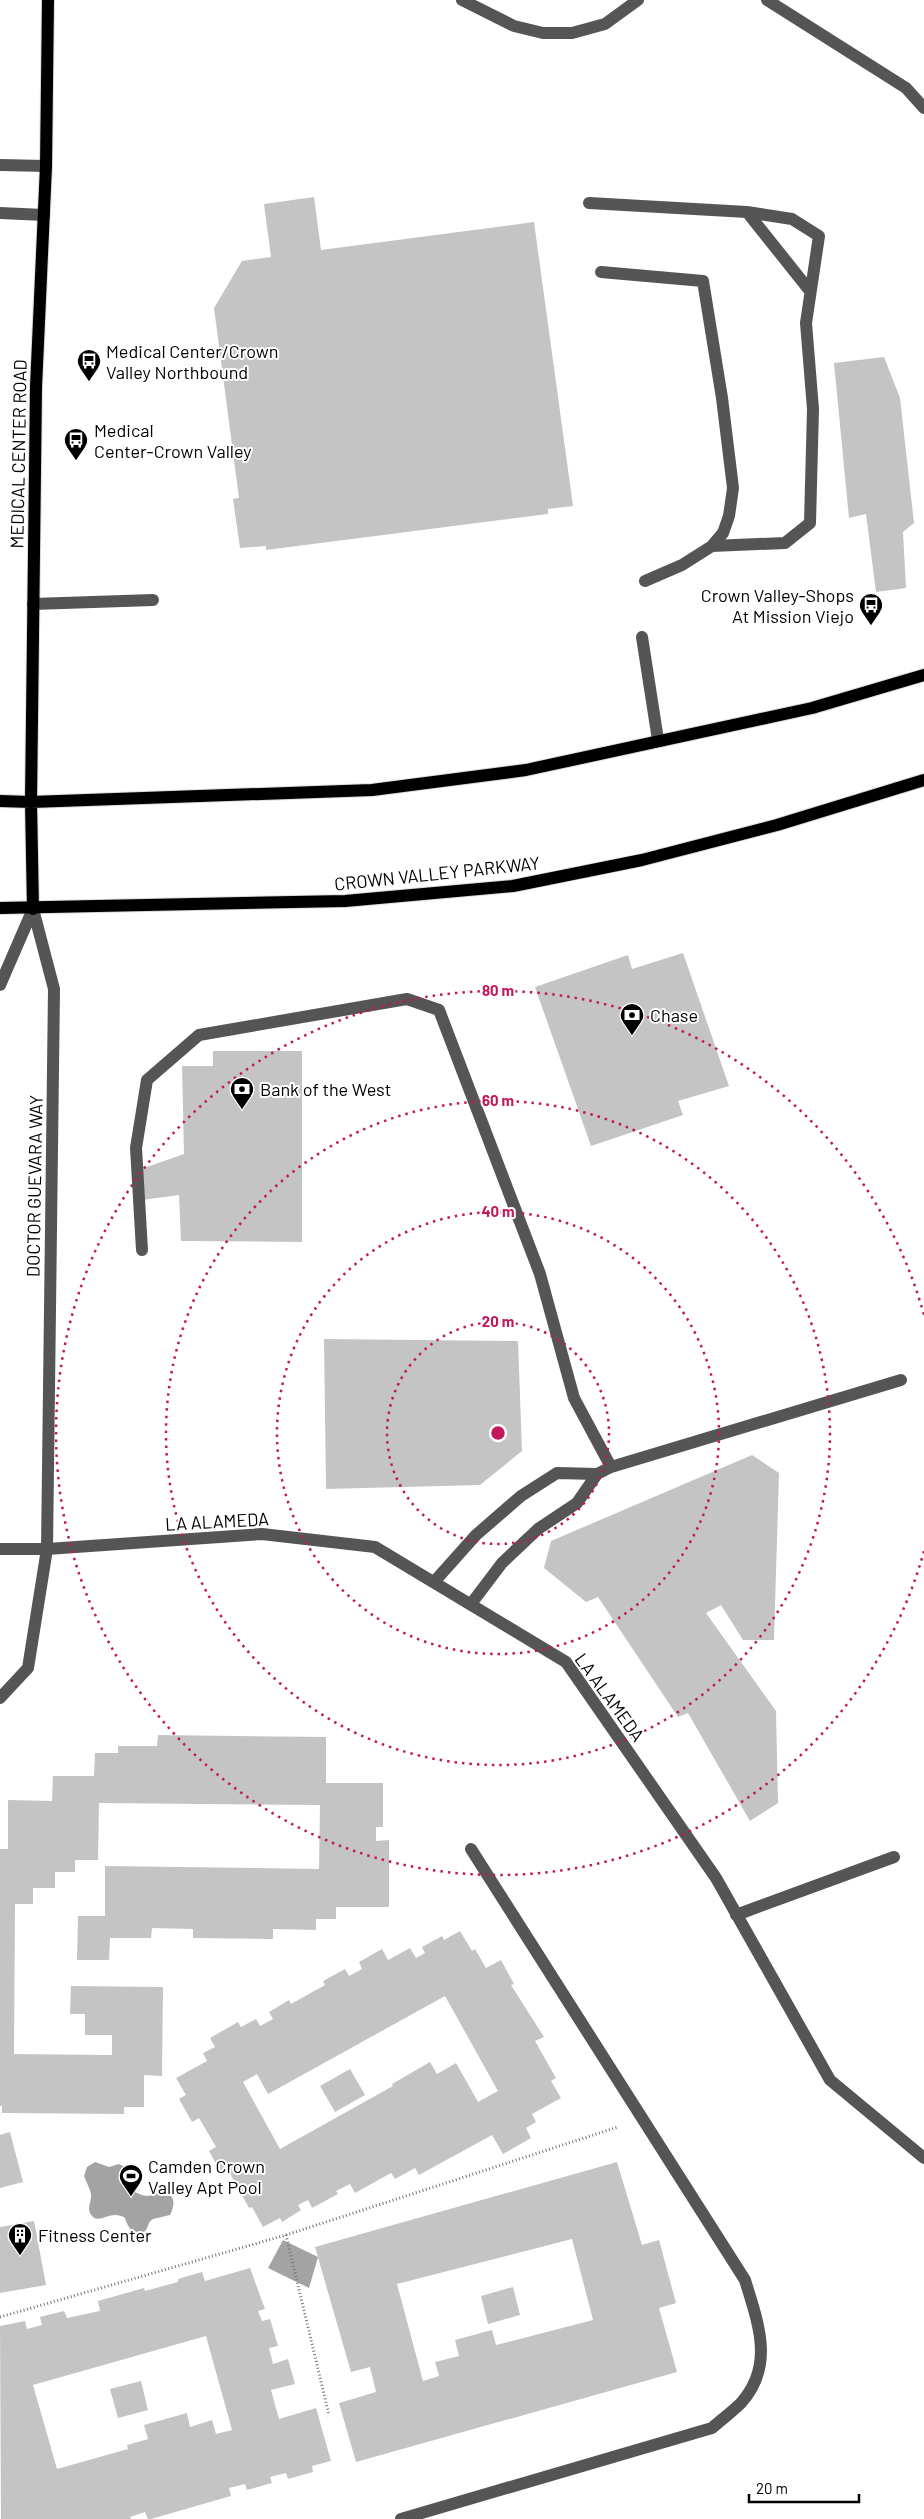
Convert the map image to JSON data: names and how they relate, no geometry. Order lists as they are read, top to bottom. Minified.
{"streets":{"main road":["MEDICAL CENTER ROAD","CROWN VALLEY PARKWAY"],"street":["DOCTOR GUEVARA WAY","LA ALAMEDA"]},"crossings":[["MEDICAL CENTER ROAD","CROWN VALLEY PARKWAY"],["MEDICAL CENTER ROAD","DOCTOR GUEVARA WAY"],["CROWN VALLEY PARKWAY","DOCTOR GUEVARA WAY"],["DOCTOR GUEVARA WAY","LA ALAMEDA"]],"places":{"bus stop":["Medical Center/Crown Valley Northbound","Medical Center-Crown Valley","Crown Valley-Shops At Mission Viejo"],"bank":["Chase","Bank of the West"],"sports":["Camden Crown Valley Apt Pool"],"building":["Fitness Center"]},"scale_bar":"20 m","rings":["80 m","60 m","40 m","20 m"]}
